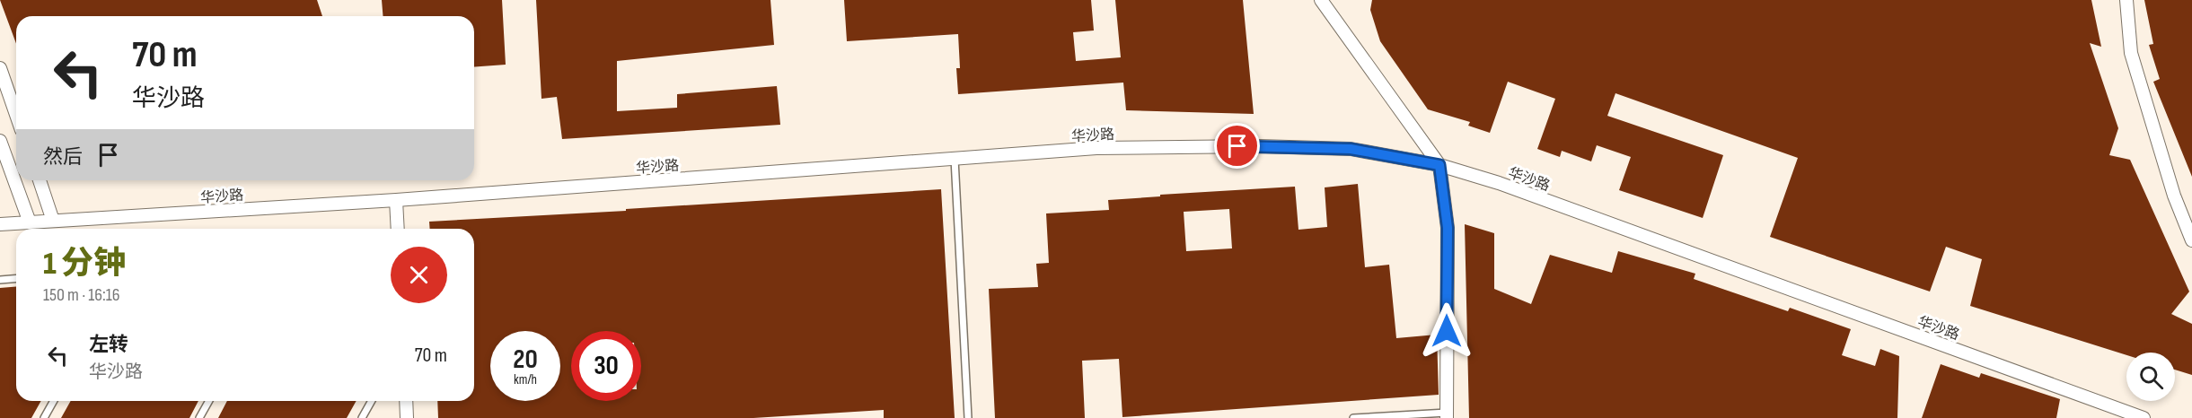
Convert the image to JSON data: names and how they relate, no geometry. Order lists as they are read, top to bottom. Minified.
{"streets":{"street":["华沙路"]},"page":{"turn":["70 m","华沙路"],"then":"然后","heading":["1 分钟","150 m · 16:16"],"list":[{"name":"左转","note":"华沙路","value":"70 m"}],"speed":"20 km/h","limit":"30"}}
